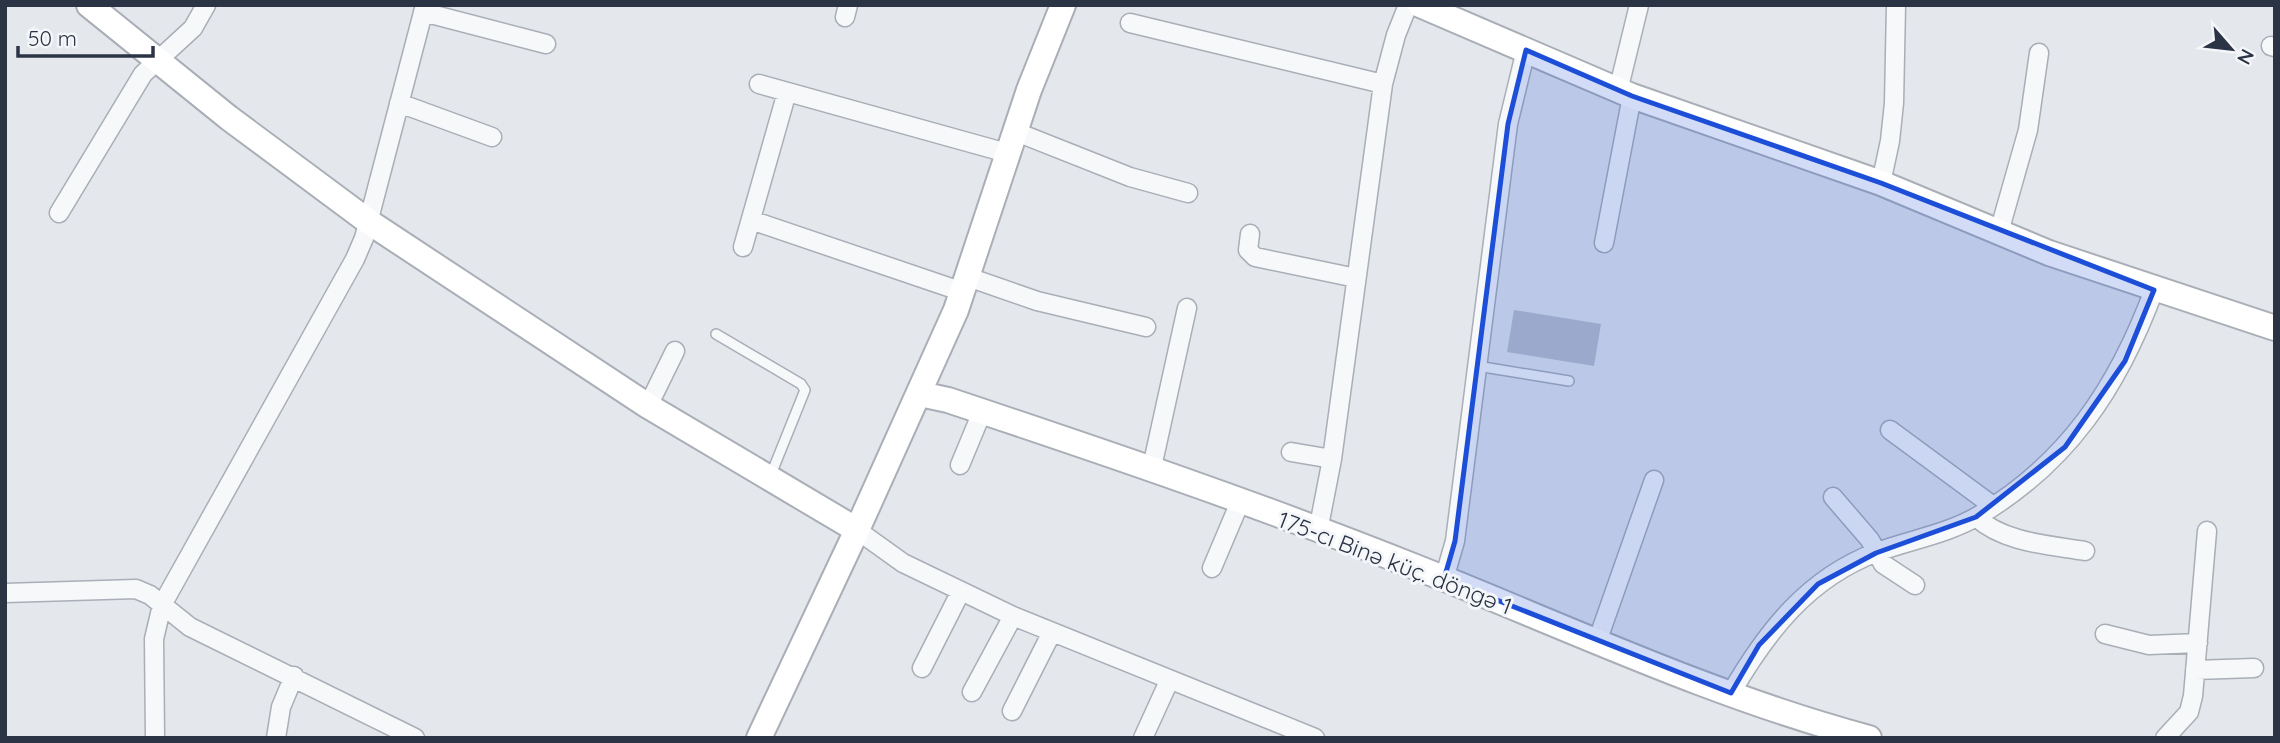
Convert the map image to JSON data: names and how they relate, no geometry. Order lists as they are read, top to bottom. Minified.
{"streets":{"street":["175-cı Binə küç. döngə 1"]},"scale_bar":"50 m","north":"bottom right"}
